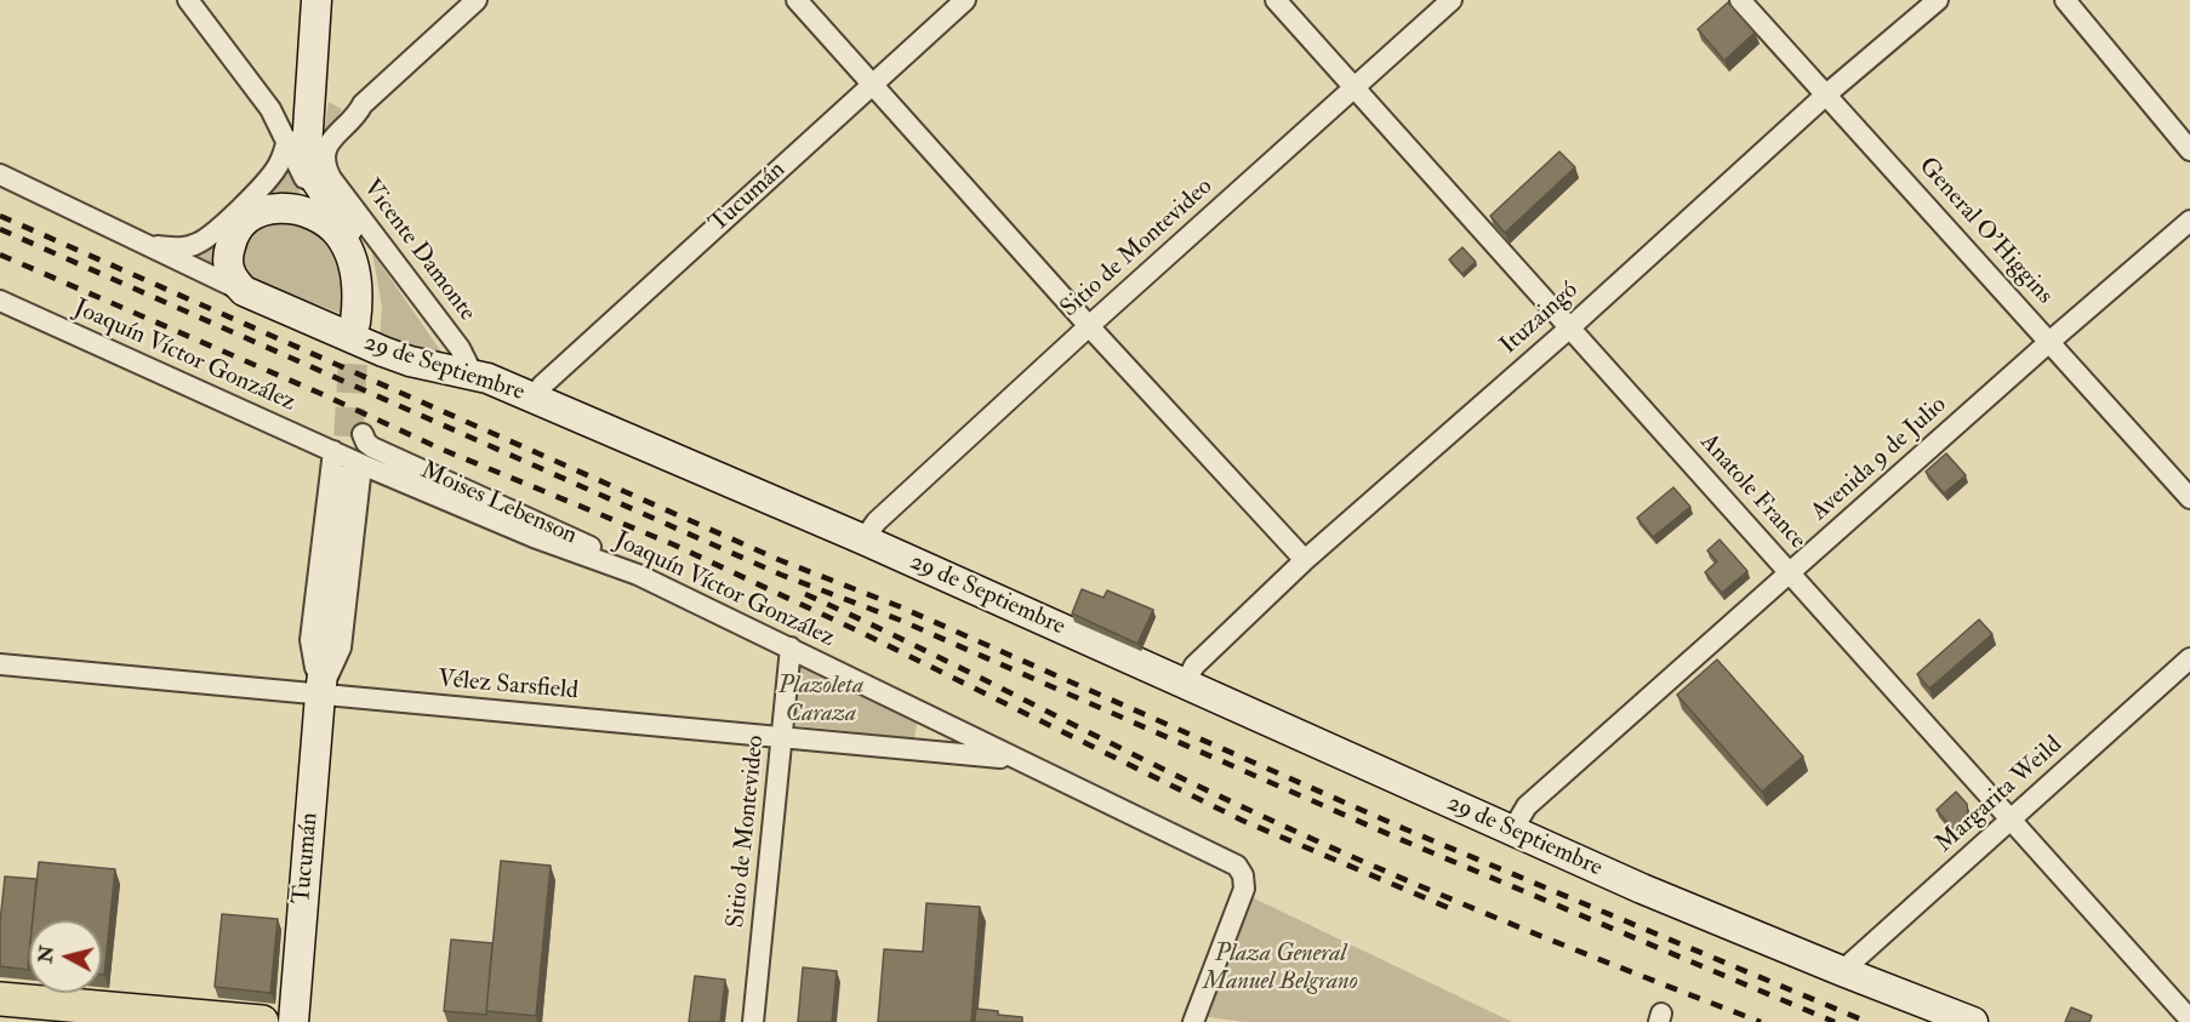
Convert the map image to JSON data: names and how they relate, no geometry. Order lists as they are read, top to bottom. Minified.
{"streets":{"street":["Tucumán","General O'Higgins","Sitio de Montevideo","Vicente Damonte","Ituzaingó","Joaquín Víctor González","29 de Septiembre","Avenida 9 de Julio","Anatole France","Moises Lebenson","Vélez Sarsfield","Margarita Weild"]},"crossings":[["Tucumán","Joaquín Víctor González"],["Tucumán","29 de Septiembre"],["Tucumán","Vélez Sarsfield"],["General O'Higgins","Ituzaingó"],["General O'Higgins","Avenida 9 de Julio"],["Sitio de Montevideo","Joaquín Víctor González"],["Sitio de Montevideo","29 de Septiembre"],["Sitio de Montevideo","Anatole France"],["Sitio de Montevideo","Vélez Sarsfield"],["Vicente Damonte","29 de Septiembre"],["Ituzaingó","29 de Septiembre"],["Ituzaingó","Anatole France"],["Joaquín Víctor González","Moises Lebenson"],["Joaquín Víctor González","Vélez Sarsfield"],["29 de Septiembre","Avenida 9 de Julio"],["29 de Septiembre","Margarita Weild"],["Avenida 9 de Julio","Anatole France"],["Anatole France","Margarita Weild"]],"parks":["Plazoleta Caraza","Plaza General Manuel Belgrano"],"north":"left"}
